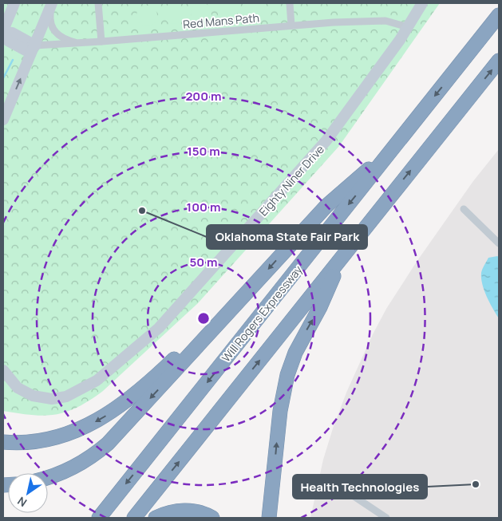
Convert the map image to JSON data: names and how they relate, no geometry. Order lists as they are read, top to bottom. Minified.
{"streets":{"highway":["Will Rogers Expressway"],"street":["Red Mans Path","Eighty Niner Drive"]},"crossings":[["Red Mans Path","Eighty Niner Drive"]],"places":["Oklahoma State Fair Park","Health Technologies"],"north":"bottom left","rings":["200 m","150 m","100 m","50 m"]}
